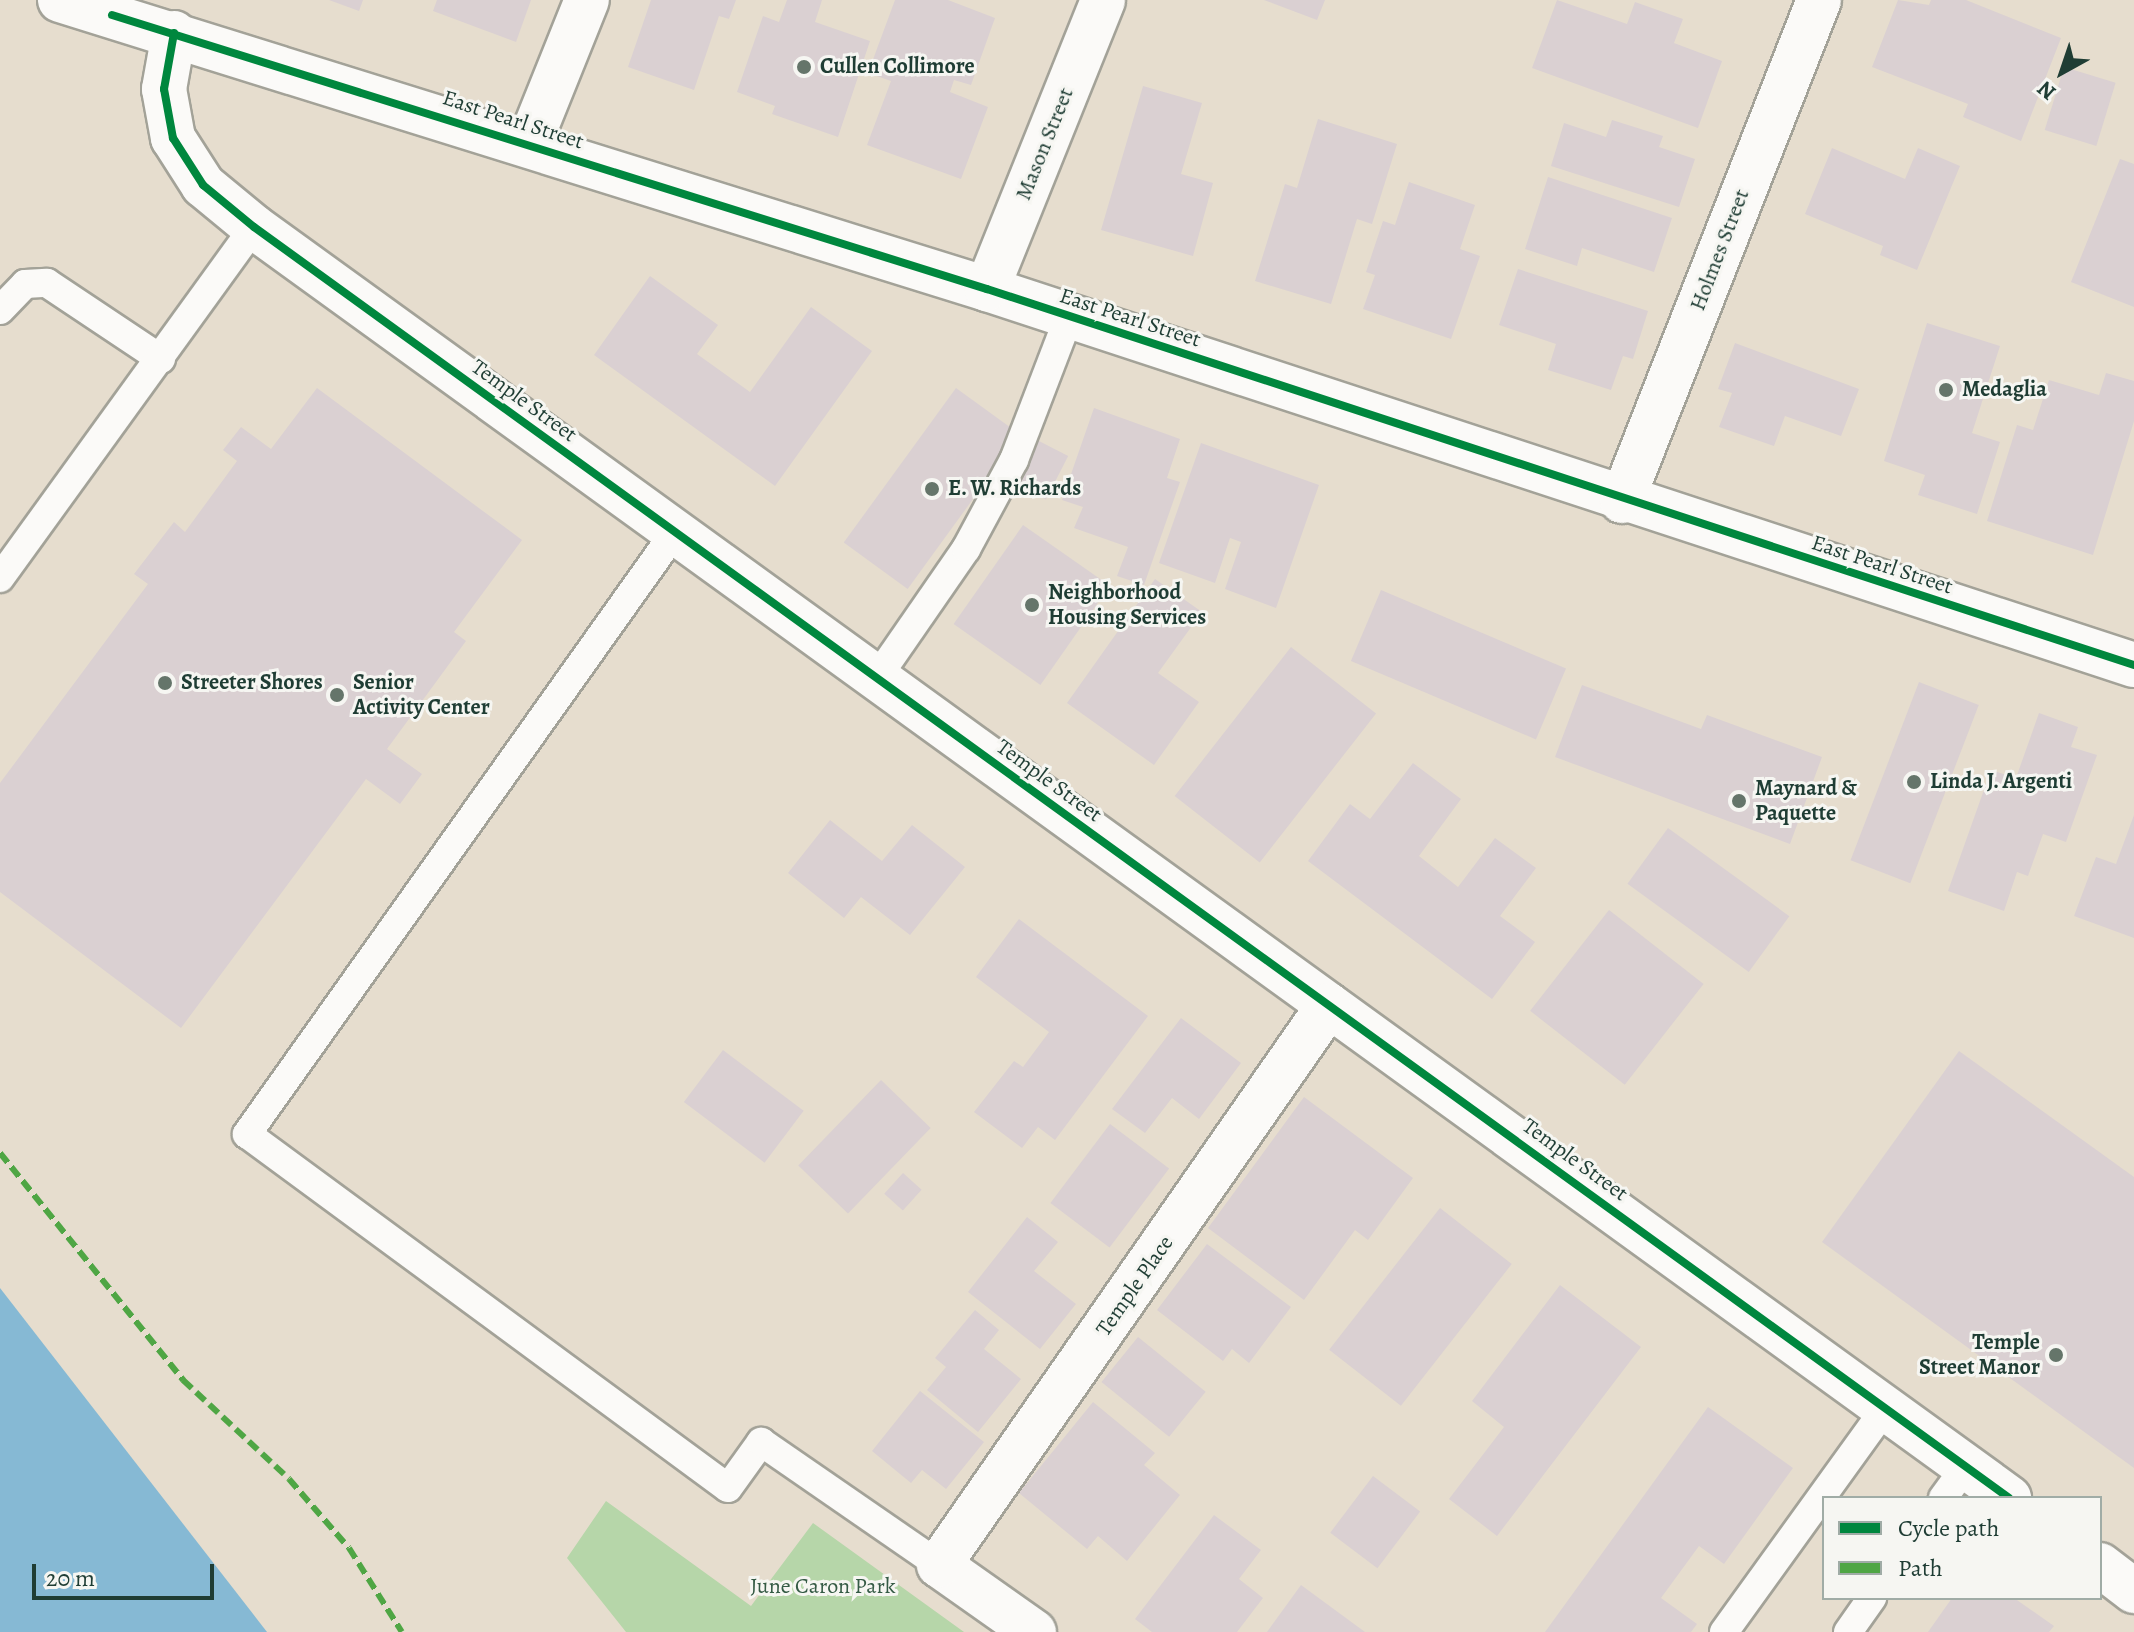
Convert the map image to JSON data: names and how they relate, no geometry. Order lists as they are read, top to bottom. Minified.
{"streets":{"street":["East Pearl Street","Mason Street","Holmes Street","Temple Street","Temple Place"]},"crossings":[["East Pearl Street","Mason Street"],["East Pearl Street","Holmes Street"],["East Pearl Street","Temple Street"],["Temple Street","Temple Place"]],"parks":["June Caron Park"],"places":["Cullen Collimore","Medaglia","E. W. Richards","Neighborhood Housing Services","Streeter Shores","Senior Activity Center","Linda J. Argenti","Maynard & Paquette","Temple Street Manor"],"legend":["Cycle path","Path"],"scale_bar":"20 m","north":"bottom left"}
